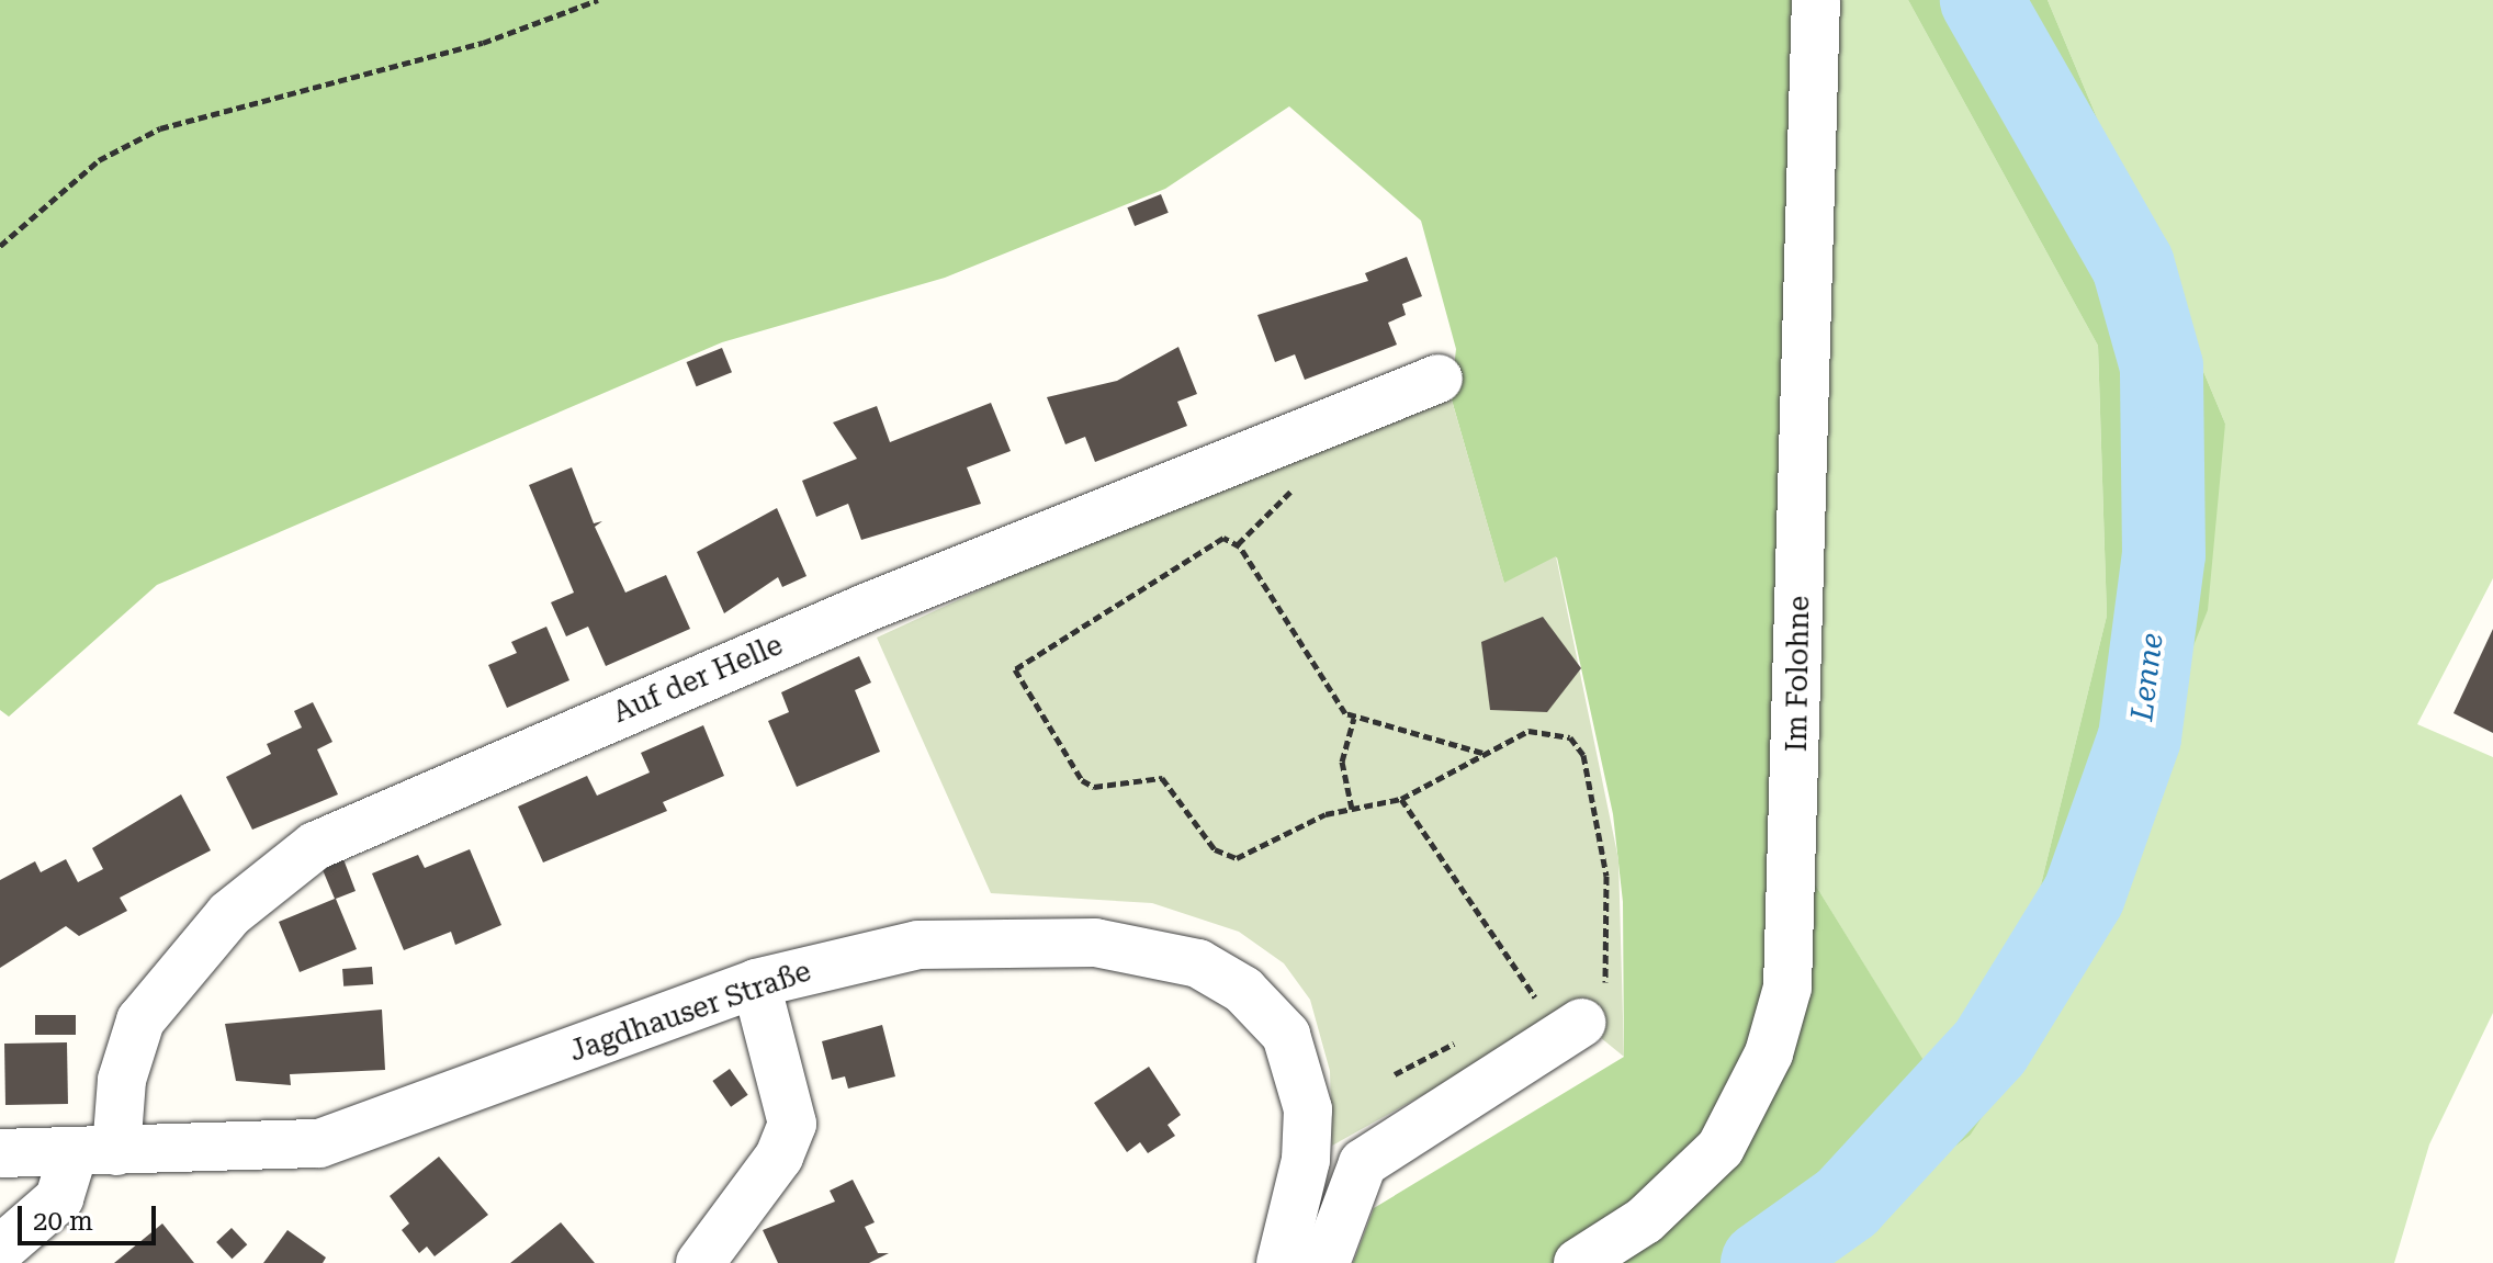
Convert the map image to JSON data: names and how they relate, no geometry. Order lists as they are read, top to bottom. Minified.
{"streets":{"street":["Im Folohne","Auf der Helle","Jagdhauser Straße"]},"crossings":[["Auf der Helle","Jagdhauser Straße"]],"water":["Lenne"],"scale_bar":"20 m"}
